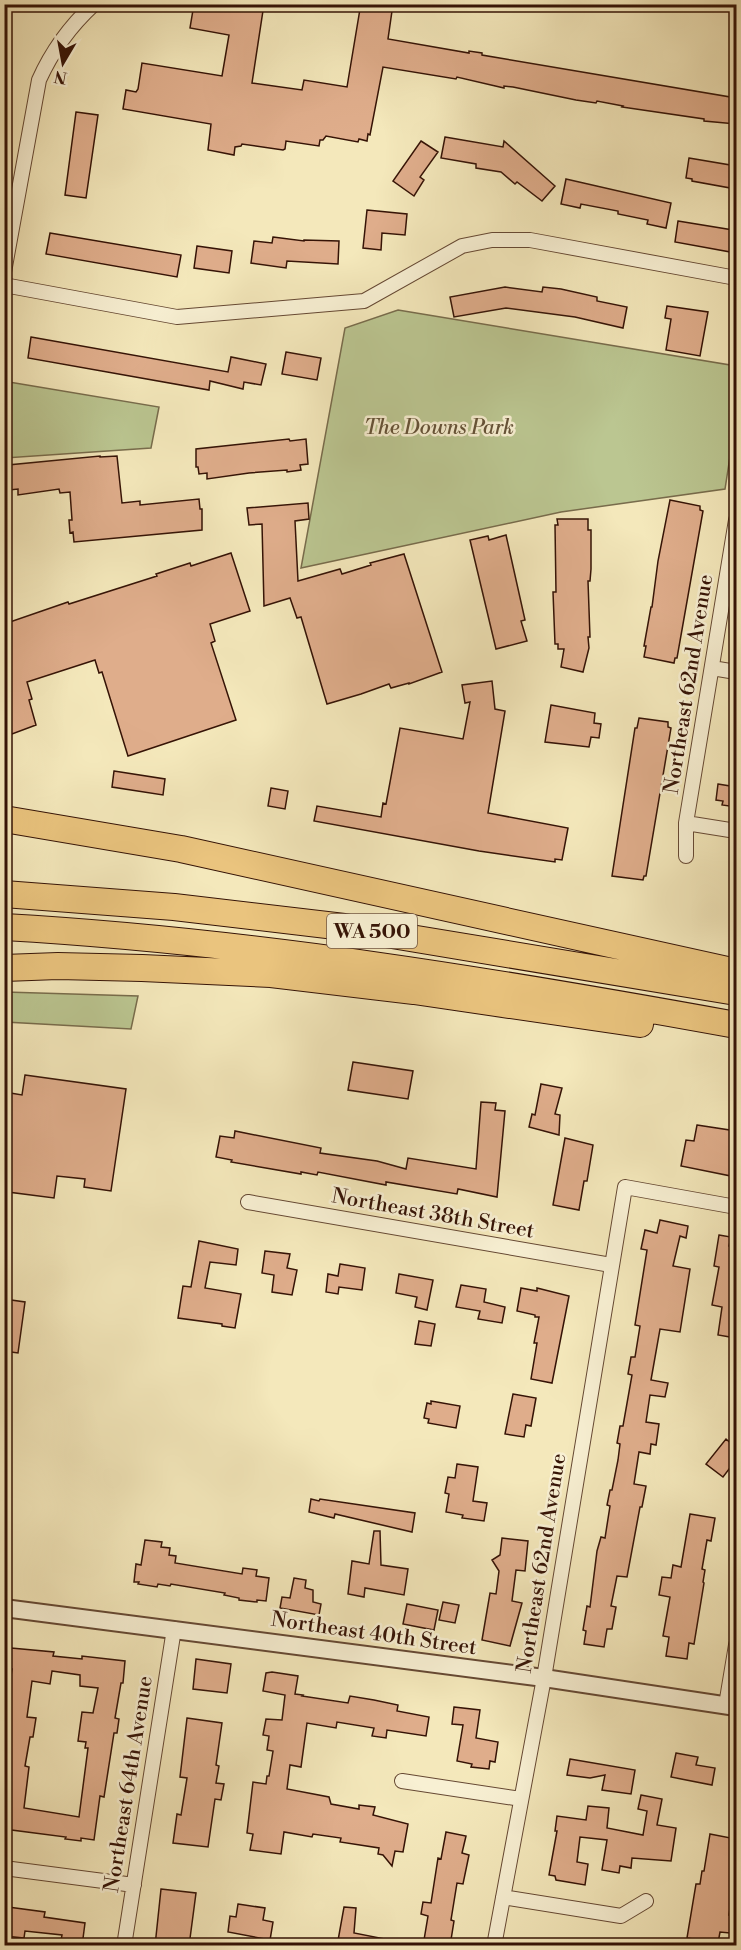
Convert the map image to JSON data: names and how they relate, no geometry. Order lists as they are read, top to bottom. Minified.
{"streets":{"highway":["WA 500"],"street":["Northeast 62nd Avenue","Northeast 38th Street","Northeast 40th Street","Northeast 64th Avenue"]},"crossings":[["Northeast 62nd Avenue","Northeast 38th Street"],["Northeast 62nd Avenue","Northeast 40th Street"],["Northeast 40th Street","Northeast 64th Avenue"]],"parks":["The Downs Park"],"north":"bottom"}
